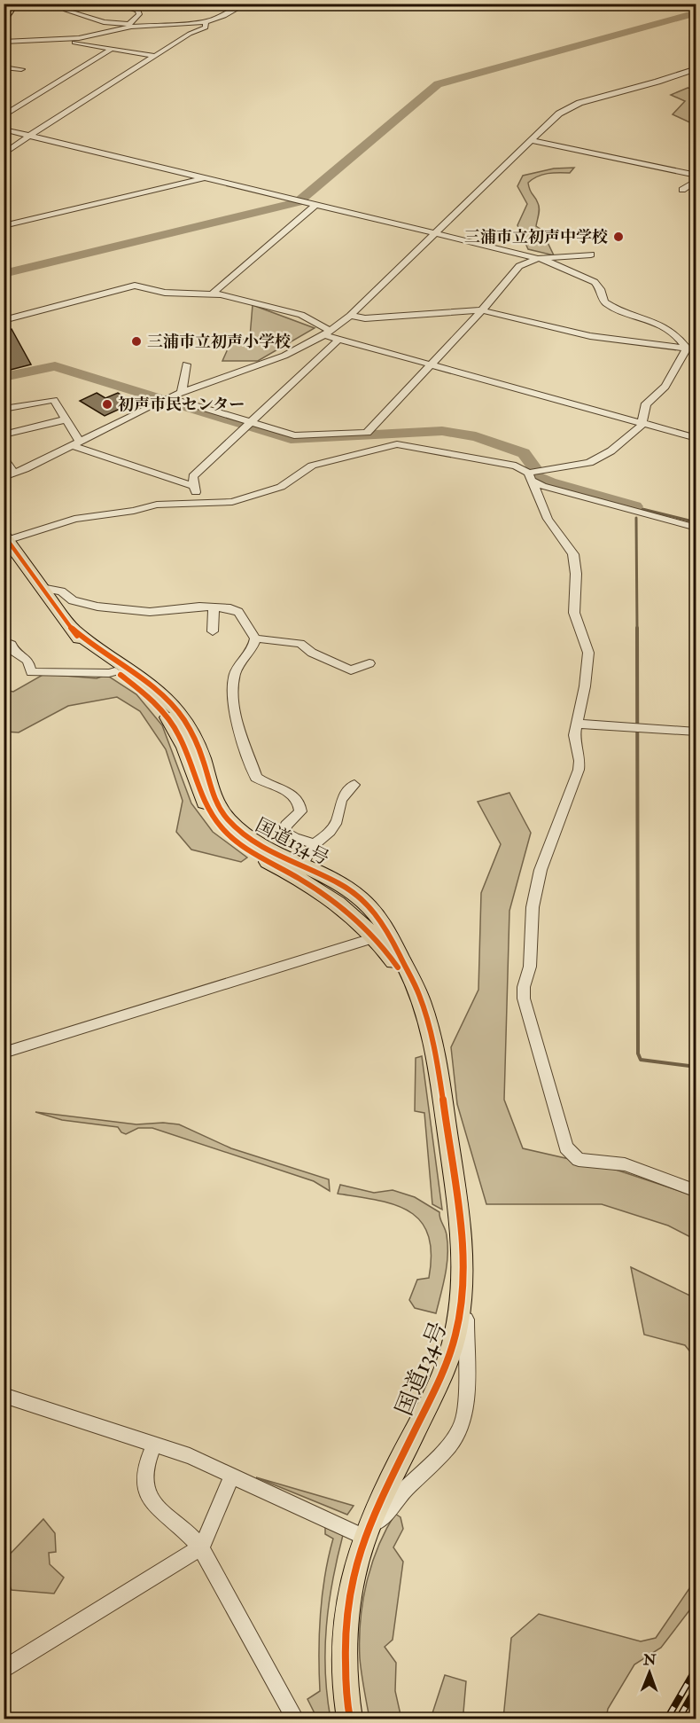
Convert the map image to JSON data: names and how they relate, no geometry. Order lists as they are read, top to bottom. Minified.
{"streets":{"highway":["国道134号"]},"places":["三浦市立初声中学校","三浦市立初声小学校","初声市民センター"],"north":"top"}
